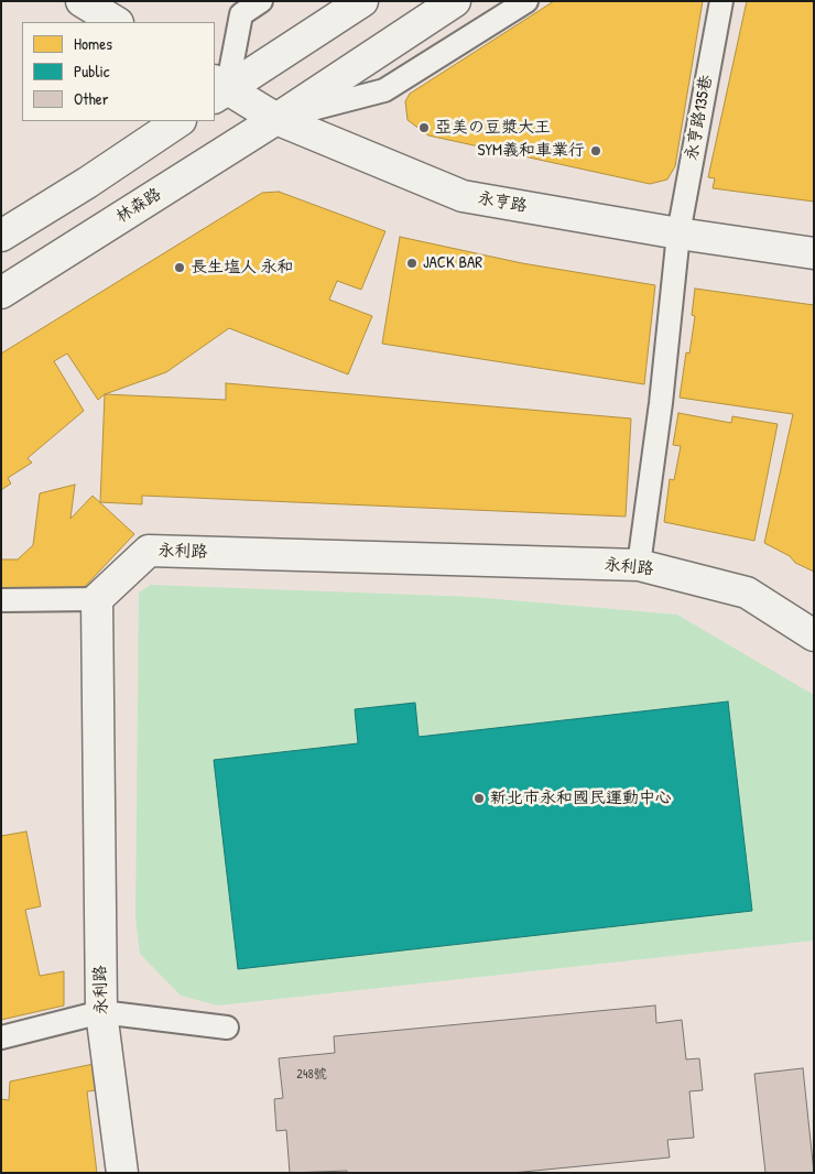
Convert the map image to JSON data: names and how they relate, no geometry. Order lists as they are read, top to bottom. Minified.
{"streets":{"street":["永亨路","林森路","永利路"],"lane":["永亨路135巷"]},"crossings":[["永亨路135巷","永亨路"],["永亨路135巷","永利路"],["永亨路","林森路"]],"places":["亞美の豆漿大王","SYM義和車業行","JACK BAR","長生塩人 永和","新北市永和國民運動中心"],"house_numbers":["248號"],"legend":["Homes","Public","Other"]}
